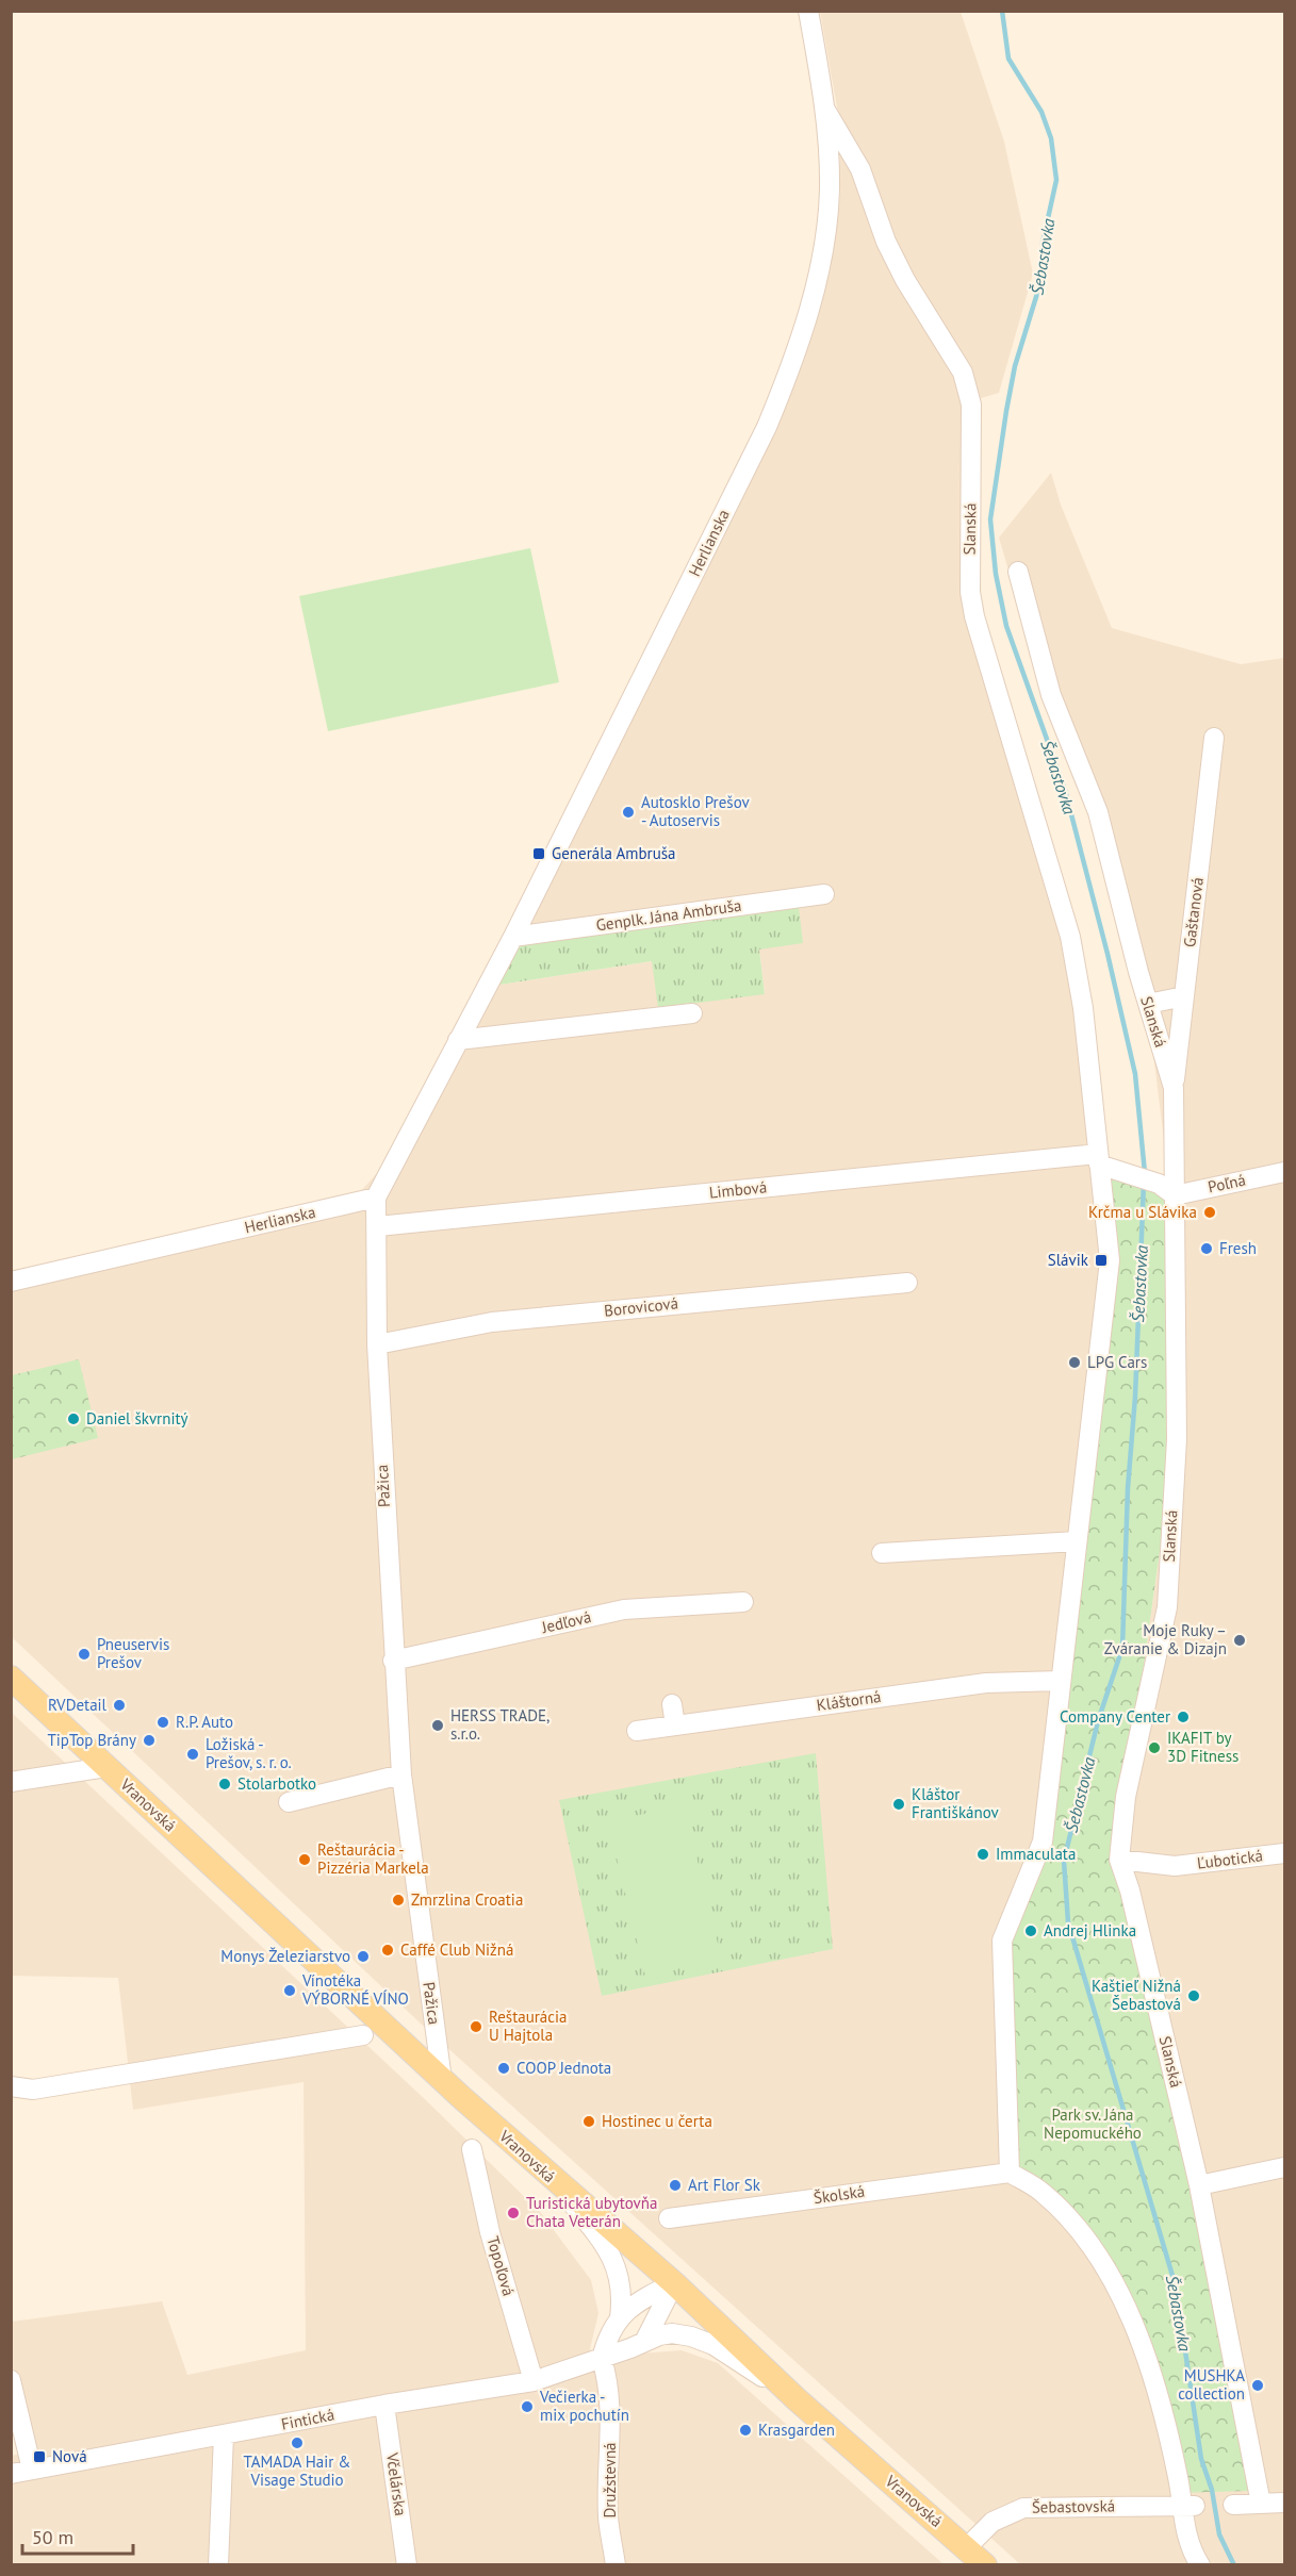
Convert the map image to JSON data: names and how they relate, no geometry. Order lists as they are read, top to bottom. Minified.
{"streets":{"main road":["Vranovská"],"street":["Slanská","Herlianska","Gaštanová","Genplk. Jána Ambruša","Poľná","Limbová","Borovicová","Pažica","Jedľová","Kláštorná","Ľubotická","Školská","Topoľová","Fintická","Družstevná","Včelárska","Šebastovská"]},"crossings":[["Slanská","Herlianska"],["Slanská","Gaštanová"],["Slanská","Poľná"],["Slanská","Limbová"],["Slanská","Kláštorná"],["Slanská","Ľubotická"],["Slanská","Školská"],["Herlianska","Genplk. Jána Ambruša"],["Herlianska","Pažica"],["Poľná","Limbová"],["Limbová","Pažica"],["Borovicová","Pažica"],["Pažica","Jedľová"],["Pažica","Vranovská"],["Vranovská","Fintická"],["Vranovská","Šebastovská"],["Topoľová","Fintická"],["Fintická","Družstevná"],["Fintická","Včelárska"]],"water":["Šebastovka"],"parks":["Park sv. Jána Nepomuckého"],"places":{"other":["Autosklo Prešov - Autoservis","Krčma u Slávika","Fresh","LPG Cars","Daniel škvrnitý","Moje Ruky – Zváranie & Dizajn","Pneuservis Prešov","RVDetail","Company Center","R.P. Auto","HERSS TRADE, s.r.o.","TipTop Brány","IKAFIT by 3D Fitness","Ložiská - Prešov, s. r. o.","Stolarbotko","Kláštor Františkánov","Immaculata","Reštaurácia - Pizzéria Markela","Zmrzlina Croatia","Andrej Hlinka","Caffé Club Nižná","Monys Železiarstvo","Vínotéka VÝBORNÉ VÍNO","Kaštieľ Nižná Šebastová","Reštaurácia U Hajtola","COOP Jednota","Hostinec u čerta","Art Flor Sk","Turistická ubytovňa Chata Veterán","MUSHKA collection","Večierka - mix pochutín","Krasgarden","TAMADA Hair & Visage Studio"],"transit":["Generála Ambruša","Slávik","Nová"]},"scale_bar":"50 m"}
